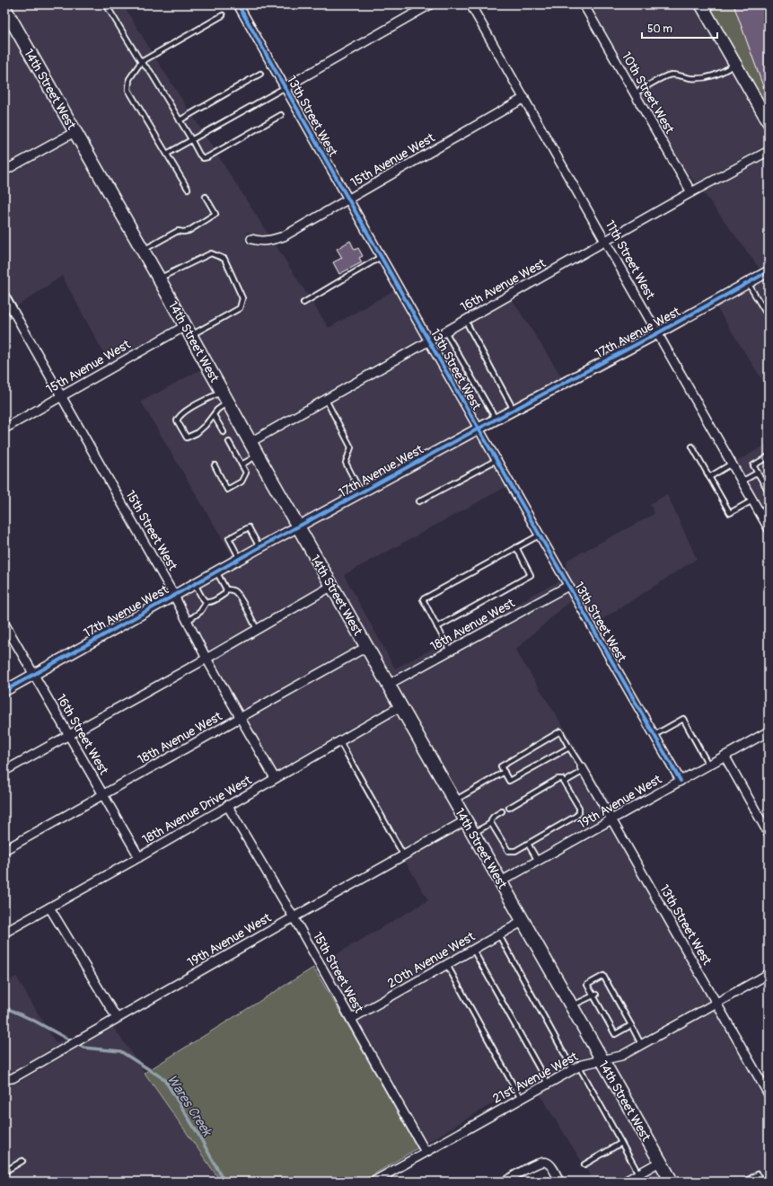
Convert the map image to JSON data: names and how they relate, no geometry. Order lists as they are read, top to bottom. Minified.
{"streets":{"main road":["14th Street West"],"street":["10th Street West","13th Street West","15th Avenue West","11th Street West","16th Avenue West","17th Avenue West","15th Street West","18th Avenue West","16th Street West","19th Avenue West","18th Avenue Drive West","20th Avenue West","21st Avenue West"]},"crossings":[["14th Street West","15th Avenue West"],["14th Street West","16th Avenue West"],["14th Street West","17th Avenue West"],["14th Street West","18th Avenue West"],["14th Street West","19th Avenue West"],["14th Street West","18th Avenue Drive West"],["14th Street West","20th Avenue West"],["14th Street West","21st Avenue West"],["10th Street West","16th Avenue West"],["13th Street West","15th Avenue West"],["13th Street West","16th Avenue West"],["13th Street West","17th Avenue West"],["13th Street West","18th Avenue West"],["13th Street West","19th Avenue West"],["13th Street West","21st Avenue West"],["15th Avenue West","11th Street West"],["15th Avenue West","15th Street West"],["11th Street West","16th Avenue West"],["11th Street West","17th Avenue West"],["17th Avenue West","15th Street West"],["17th Avenue West","16th Street West"],["15th Street West","18th Avenue West"],["15th Street West","19th Avenue West"],["15th Street West","18th Avenue Drive West"],["15th Street West","20th Avenue West"],["15th Street West","21st Avenue West"],["18th Avenue West","16th Street West"],["16th Street West","18th Avenue Drive West"]],"water":["Wares Creek"],"scale_bar":"50 m"}
